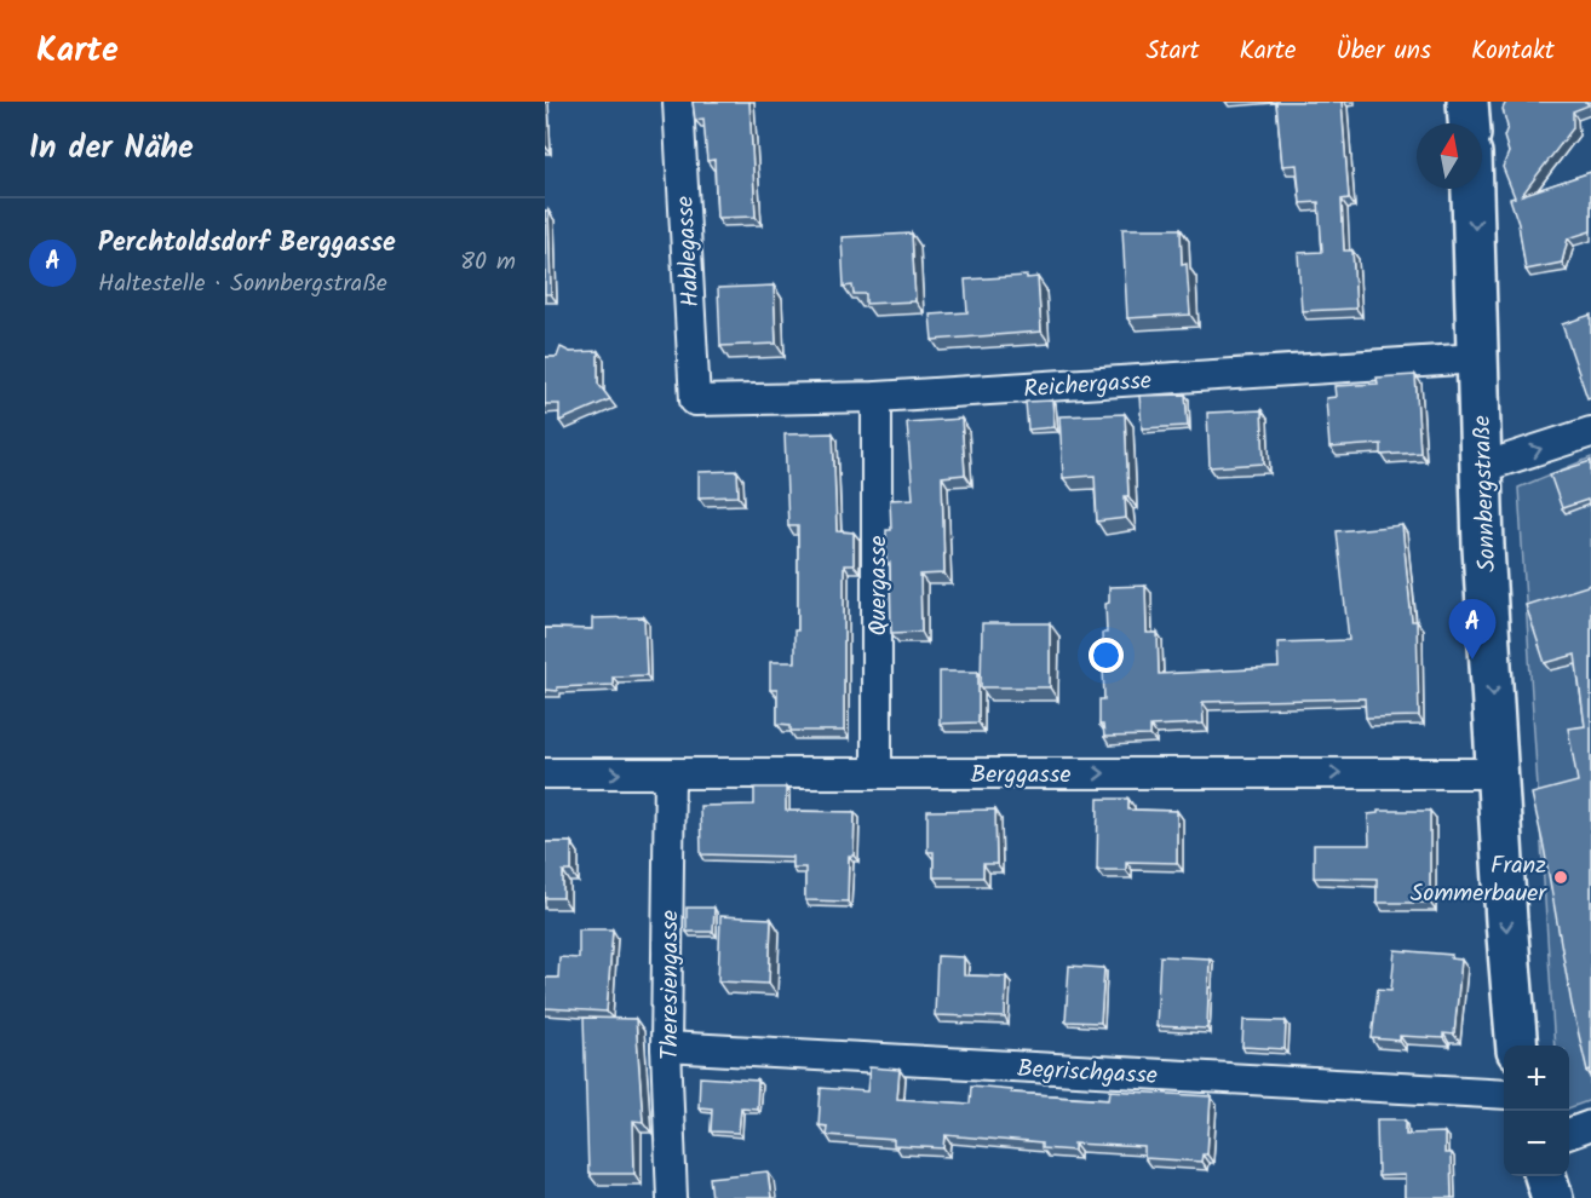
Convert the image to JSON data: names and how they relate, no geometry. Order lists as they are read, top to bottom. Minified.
{"streets":{"main road":["Sonnbergstraße"],"street":["Hablegasse","Reichergasse","Quergasse","Berggasse","Theresiengasse","Begrischgasse"]},"crossings":[["Hablegasse","Reichergasse"],["Reichergasse","Sonnbergstraße"],["Reichergasse","Quergasse"],["Sonnbergstraße","Berggasse"],["Quergasse","Berggasse"],["Berggasse","Theresiengasse"],["Theresiengasse","Begrischgasse"]],"one_way":["Sonnbergstraße","Berggasse"],"places":["Franz Sommerbauer"],"north":"top","page":{"header":"Karte","nav":["Start","Karte","Über uns","Kontakt"],"heading":"In der Nähe","list":[{"mark":"A","name":"Perchtoldsdorf Berggasse","note":"Haltestelle · Sonnbergstraße","value":"80 m"}],"pins":"A","map_buttons":["+","−"]}}
